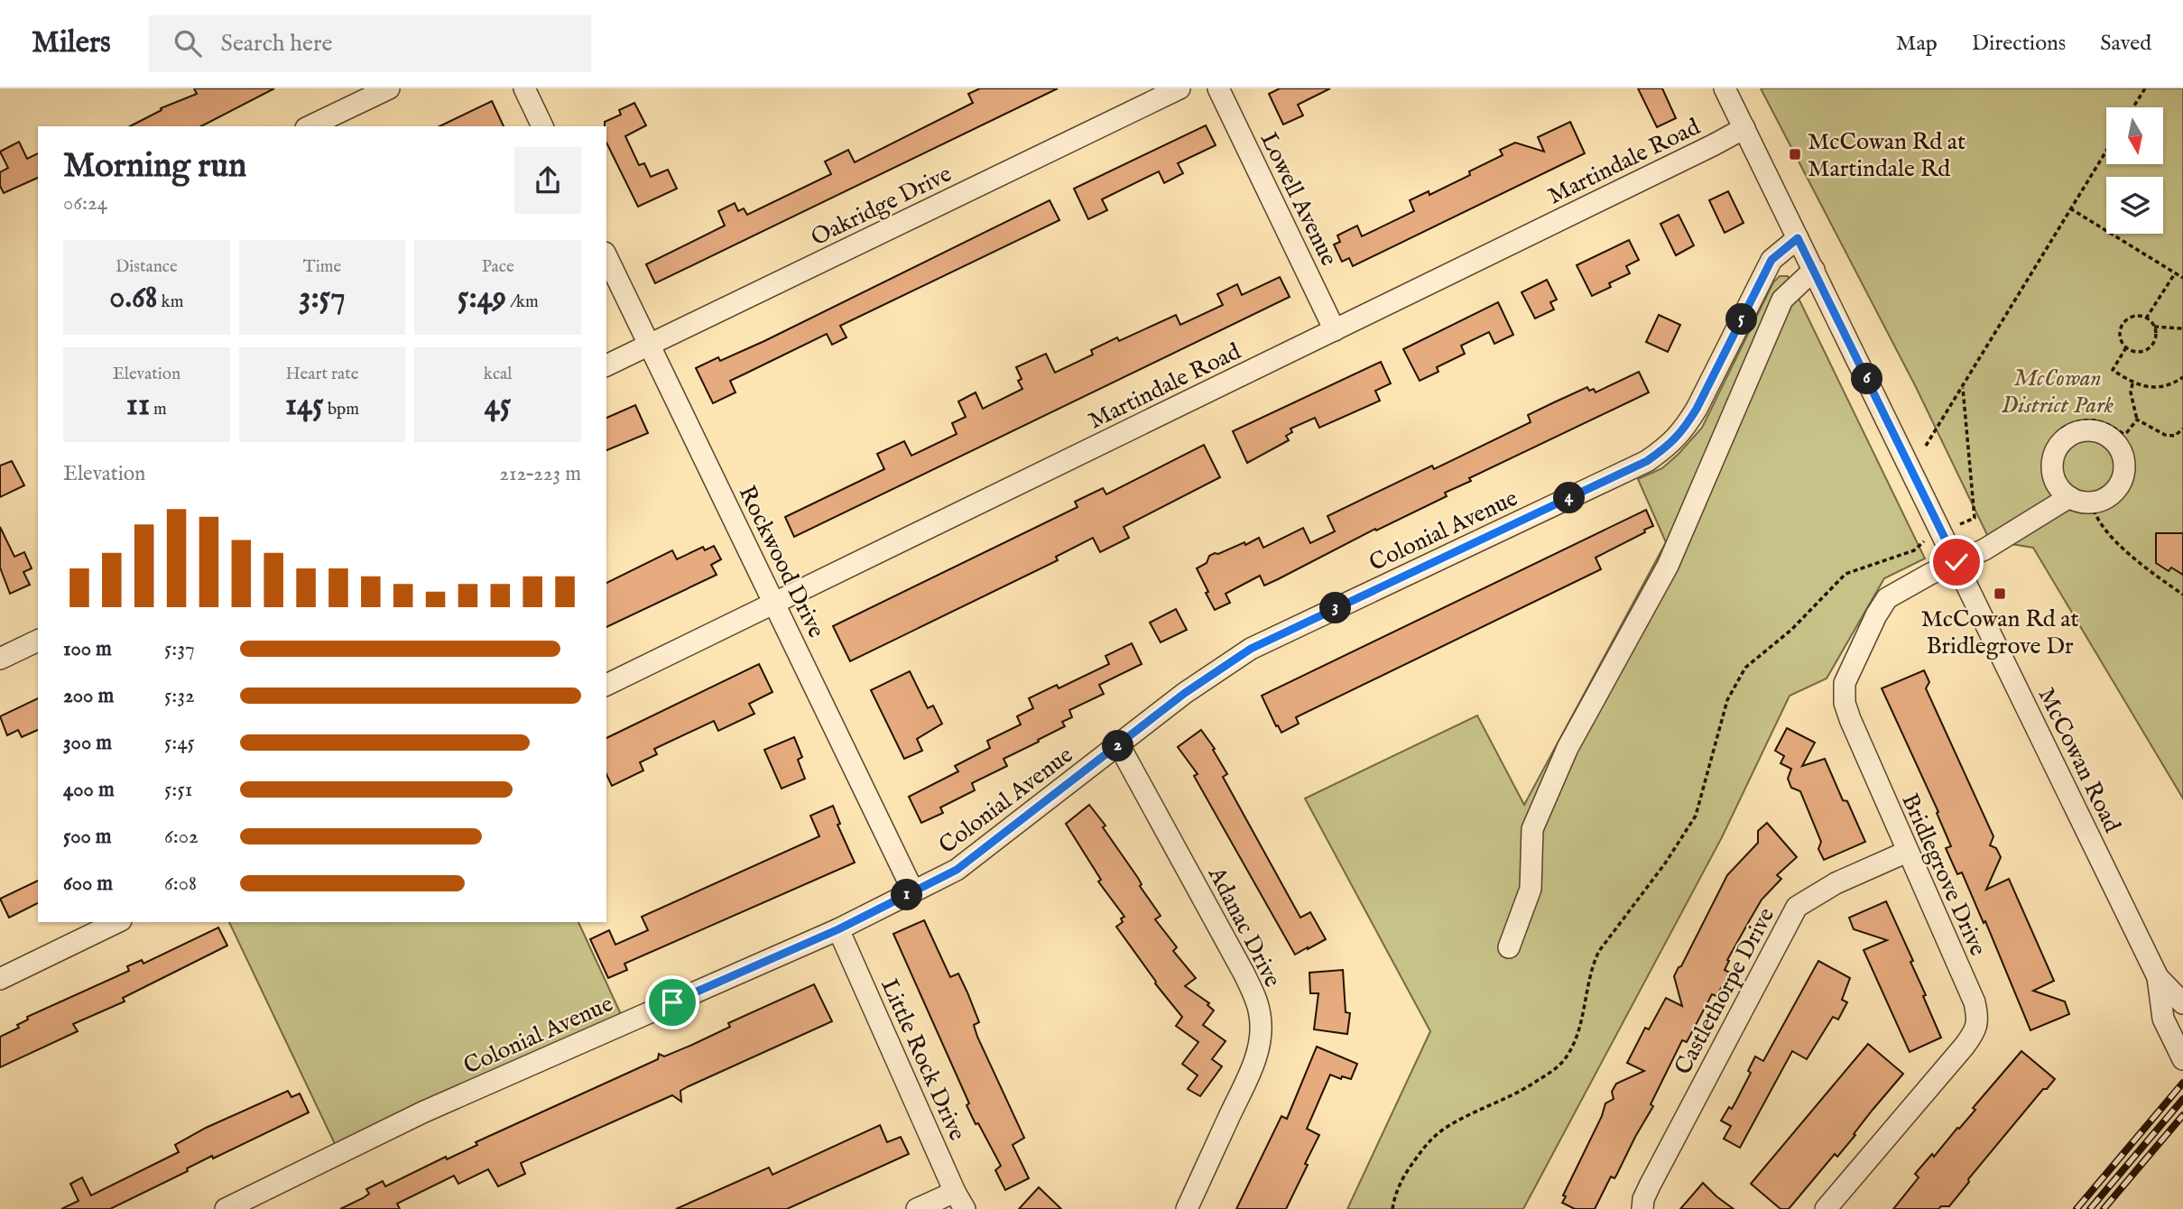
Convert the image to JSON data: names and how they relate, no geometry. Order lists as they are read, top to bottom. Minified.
{"streets":{"street":["Martindale Road","Lowell Avenue","Oakridge Drive","Colonial Avenue","Rockwood Drive","McCowan Road","Bridlegrove Drive","Adanac Drive","Castlethorpe Drive","Little Rock Drive"]},"crossings":[["Martindale Road","Lowell Avenue"],["Martindale Road","Rockwood Drive"],["Martindale Road","McCowan Road"],["Oakridge Drive","Rockwood Drive"],["Colonial Avenue","Rockwood Drive"],["Colonial Avenue","McCowan Road"],["Colonial Avenue","Adanac Drive"],["Colonial Avenue","Little Rock Drive"],["McCowan Road","Bridlegrove Drive"],["Bridlegrove Drive","Castlethorpe Drive"]],"parks":["McCowan District Park"],"places":{"transit":["McCowan Rd at Martindale Rd","McCowan Rd at Bridlegrove Dr"]},"north":"bottom","page":{"header":"Milers","search":"Search here","nav":["Map","Directions","Saved"],"heading":["Morning run","06:24"],"stats":[["Distance","0.68 km"],["Time","3:57"],["Pace","5:49 /km"],["Elevation","11 m"],["Heart rate","145 bpm"],["kcal","45"]],"pins":["5","6","4","3","2","1"],"chart":["Elevation","212–223 m"],"list":[{"name":"100 m","note":"5:37"},{"name":"200 m","note":"5:32"},{"name":"300 m","note":"5:45"},{"name":"400 m","note":"5:51"},{"name":"500 m","note":"6:02"},{"name":"600 m","note":"6:08"}]}}
